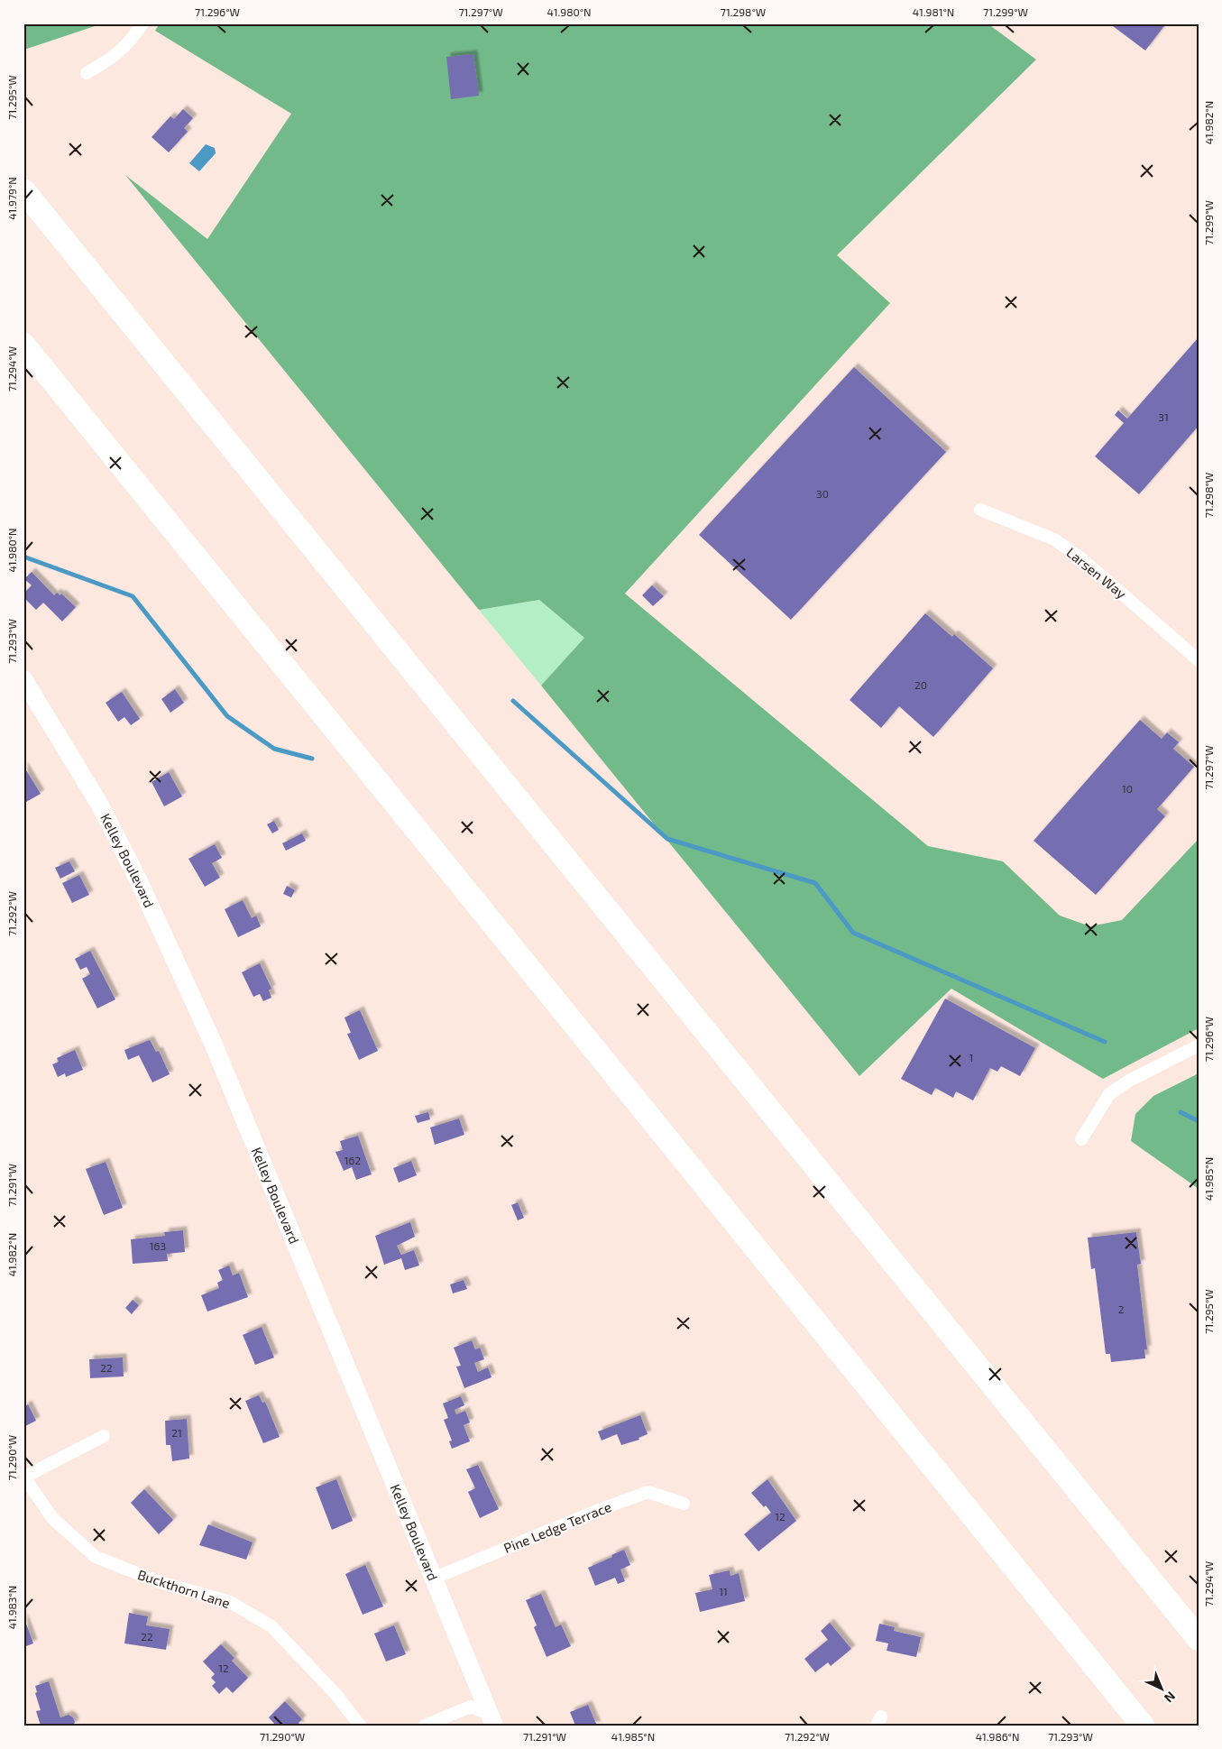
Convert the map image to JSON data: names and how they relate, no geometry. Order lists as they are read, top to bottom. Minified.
{"streets":{"main road":["Kelley Boulevard"],"street":["Larsen Way","Pine Ledge Terrace","Buckthorn Lane"]},"crossings":[["Kelley Boulevard","Pine Ledge Terrace"]],"house_numbers":["31","30","20","10","1","162","163","2","22","21","12","11","22","12"],"north":"bottom right","coordinates":["71.296°W","71.297°W","41.980°N","71.298°W","41.981°N","71.299°W","71.295°W","41.982°N","41.979°N","71.294°W","71.293°W","71.292°W","41.985°N","71.291°W","71.290°W","41.983°N","41.986°N"]}
